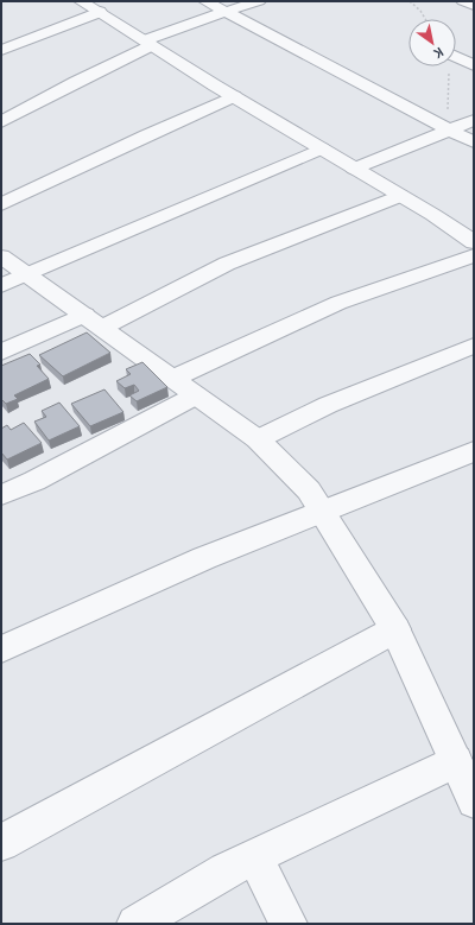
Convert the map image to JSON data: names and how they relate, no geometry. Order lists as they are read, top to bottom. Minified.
{"north":"bottom right"}
